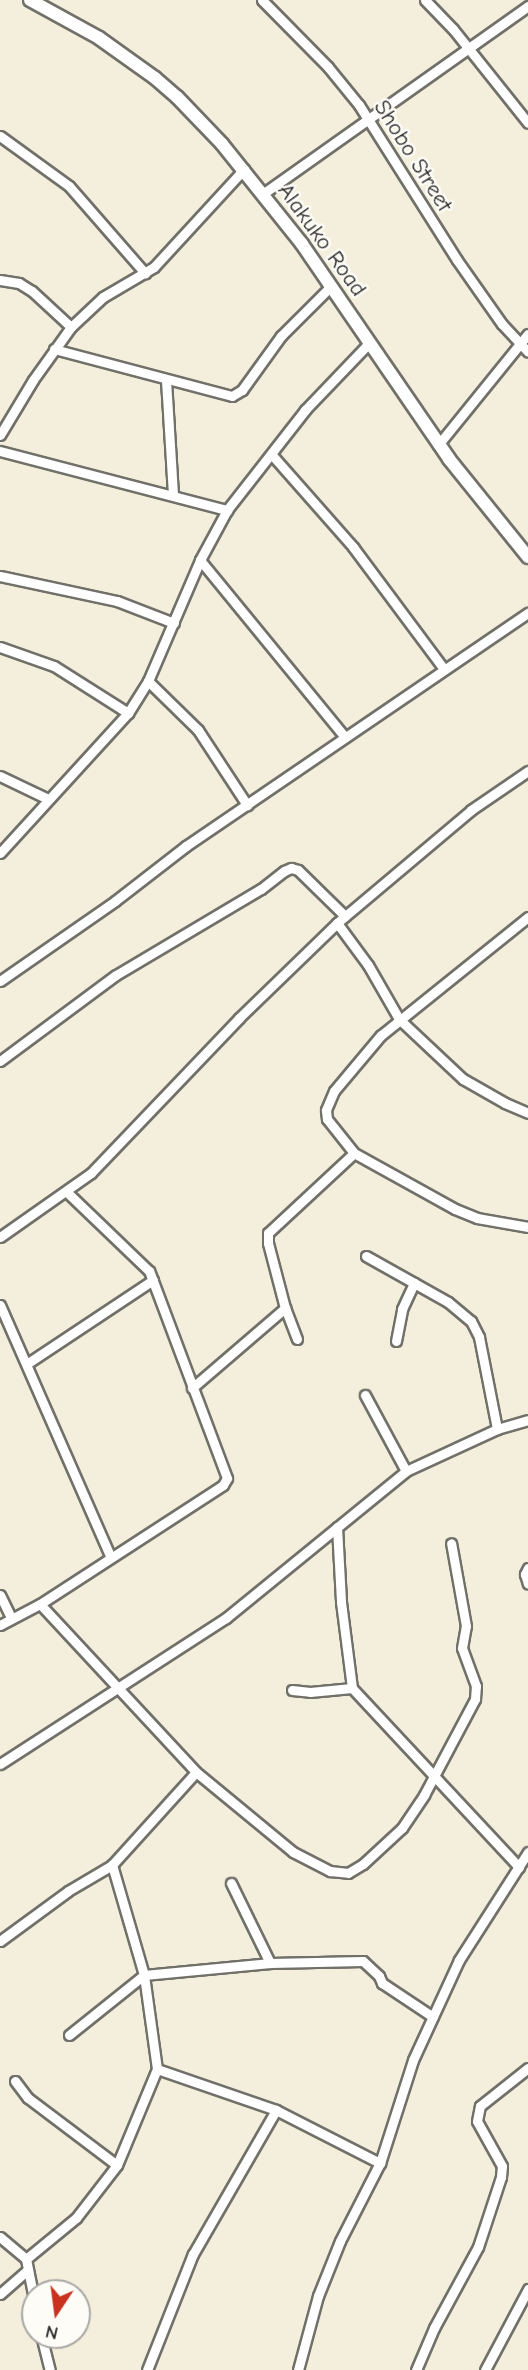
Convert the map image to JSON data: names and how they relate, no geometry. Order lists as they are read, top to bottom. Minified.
{"streets":{"main road":["Alakuko Road"],"street":["Shobo Street"]},"north":"bottom"}
